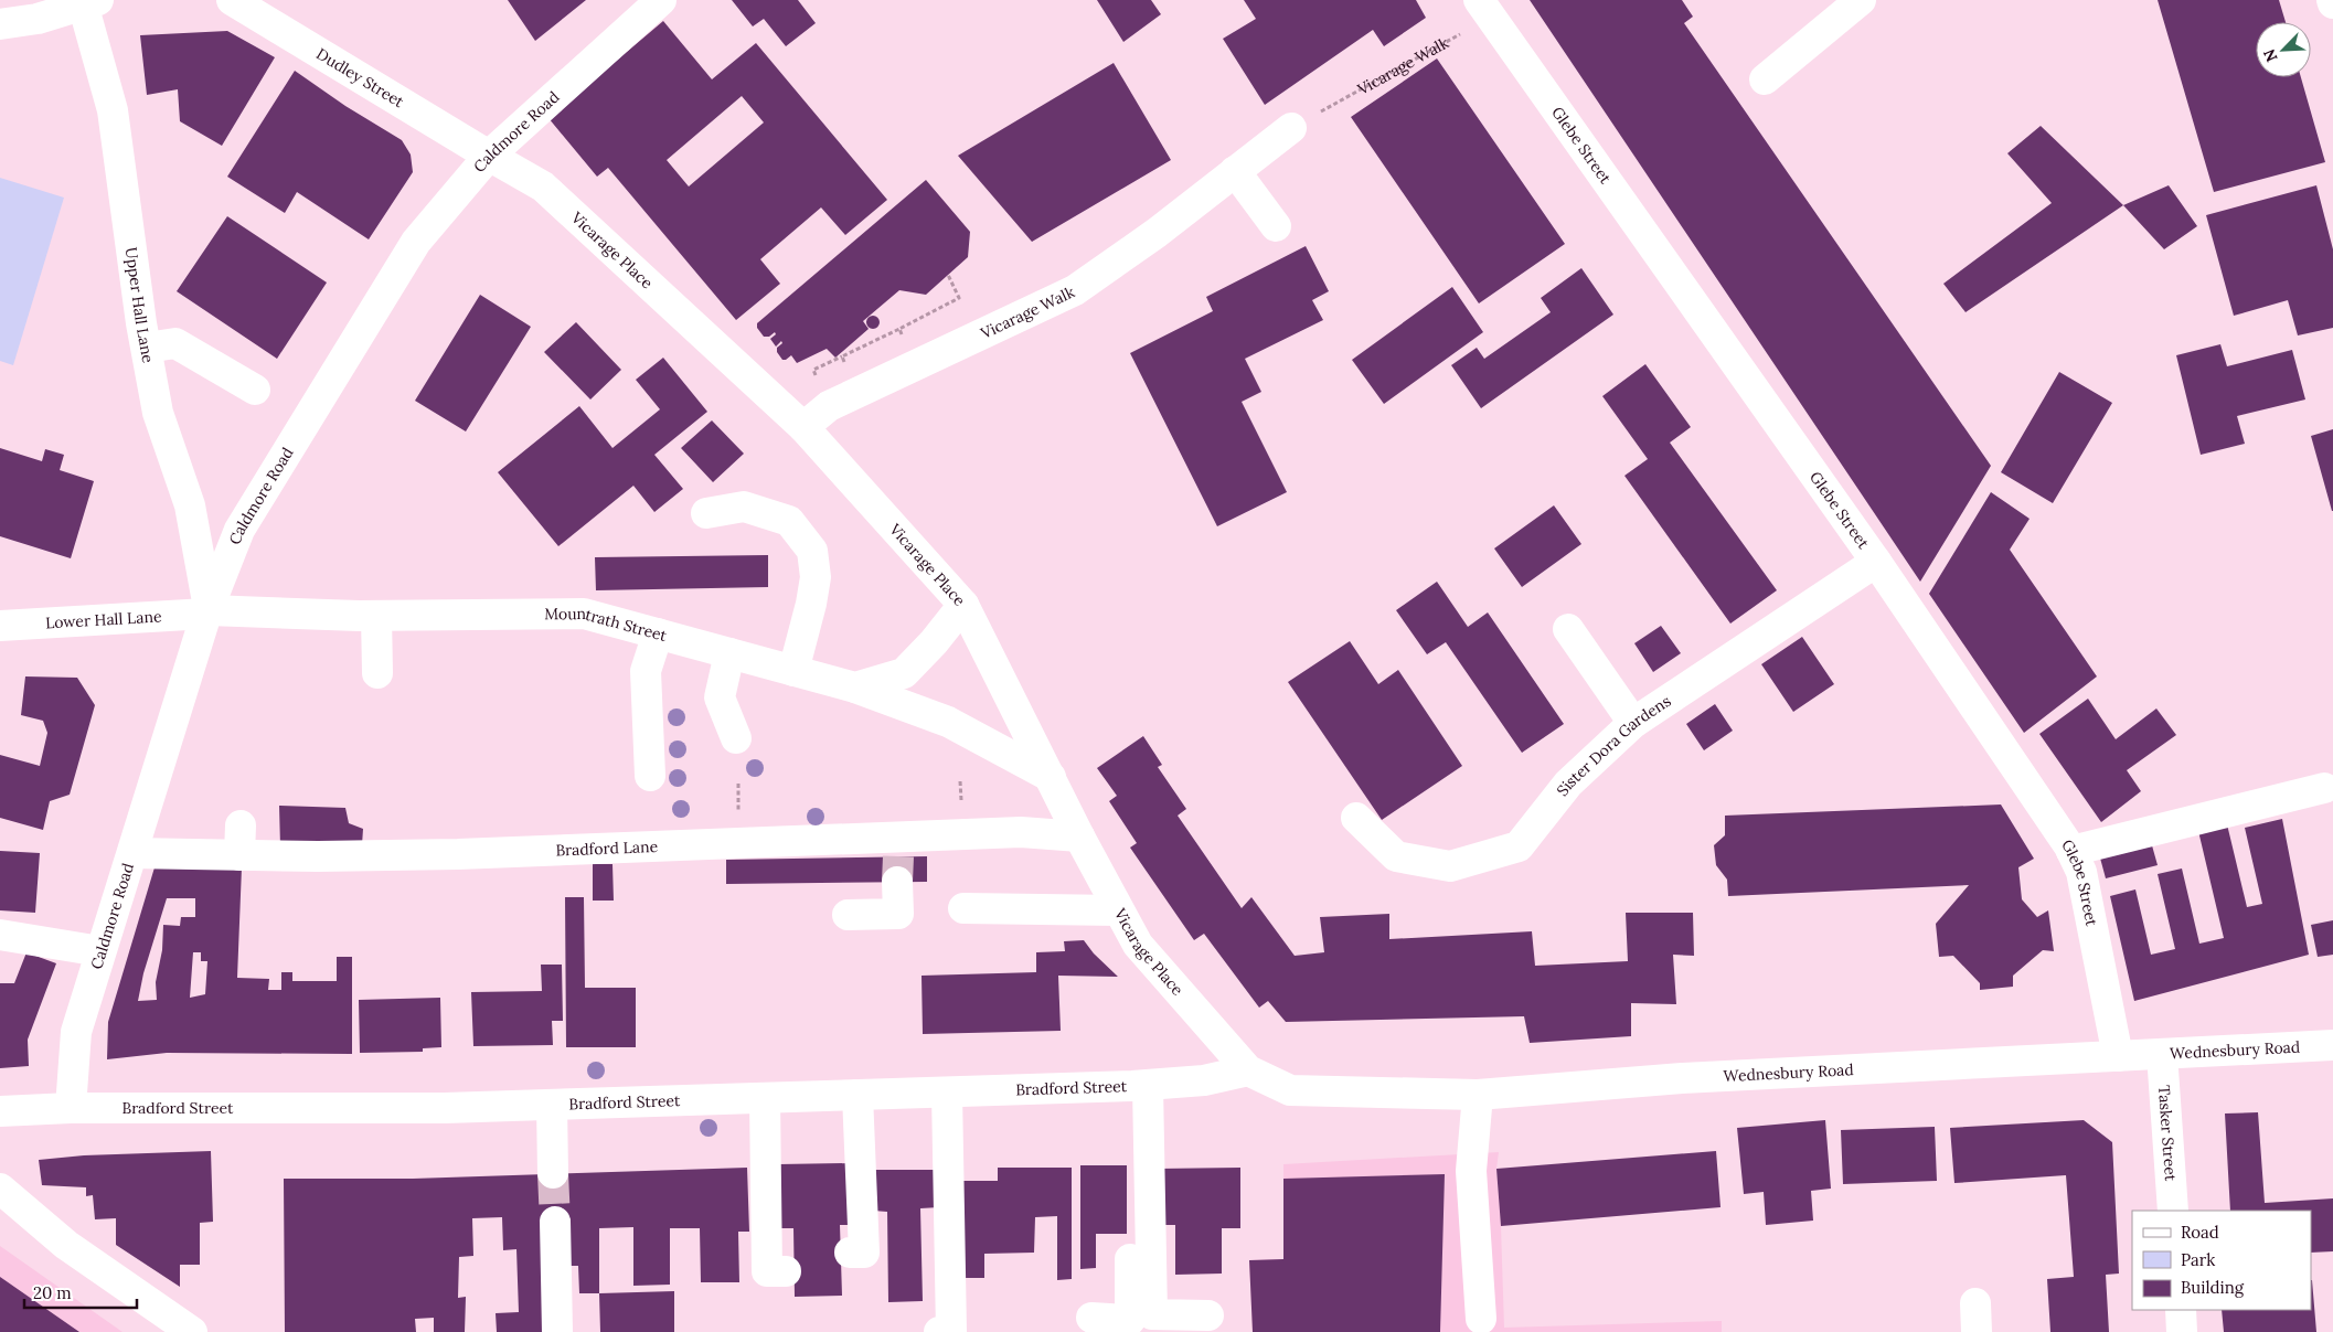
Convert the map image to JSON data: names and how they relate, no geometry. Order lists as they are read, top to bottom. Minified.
{"streets":{"street":["Vicarage Walk","Dudley Street","Caldmore Road","Glebe Street","Vicarage Place","Upper Hall Lane","Lower Hall Lane","Mountrath Street","Sister Dora Gardens","Bradford Lane","Wednesbury Road","Bradford Street","Tasker Street"]},"crossings":[["Vicarage Walk","Glebe Street"],["Vicarage Walk","Vicarage Place"],["Dudley Street","Caldmore Road"],["Dudley Street","Vicarage Place"],["Caldmore Road","Vicarage Place"],["Caldmore Road","Upper Hall Lane"],["Caldmore Road","Lower Hall Lane"],["Caldmore Road","Mountrath Street"],["Caldmore Road","Bradford Lane"],["Caldmore Road","Bradford Street"],["Glebe Street","Sister Dora Gardens"],["Glebe Street","Wednesbury Road"],["Vicarage Place","Mountrath Street"],["Vicarage Place","Bradford Lane"],["Vicarage Place","Wednesbury Road"],["Vicarage Place","Bradford Street"],["Upper Hall Lane","Lower Hall Lane"],["Upper Hall Lane","Mountrath Street"],["Lower Hall Lane","Mountrath Street"],["Wednesbury Road","Bradford Street"],["Wednesbury Road","Tasker Street"]],"legend":["Road","Park","Building"],"scale_bar":"20 m","north":"bottom left"}
